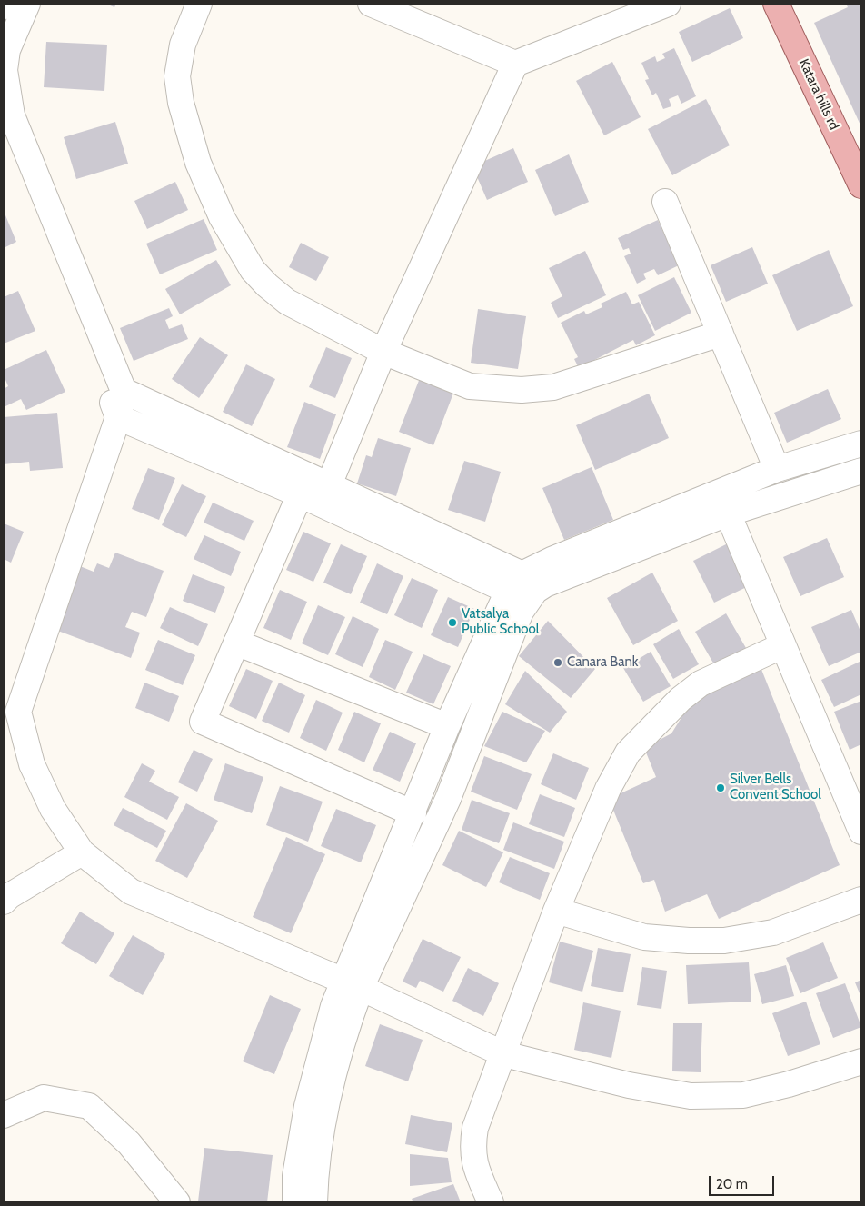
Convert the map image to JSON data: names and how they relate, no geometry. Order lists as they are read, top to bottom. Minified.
{"streets":{"main road":["Katara hills rd"]},"places":["Vatsalya Public School","Canara Bank","Silver Bells Convent School"],"scale_bar":"20 m"}
